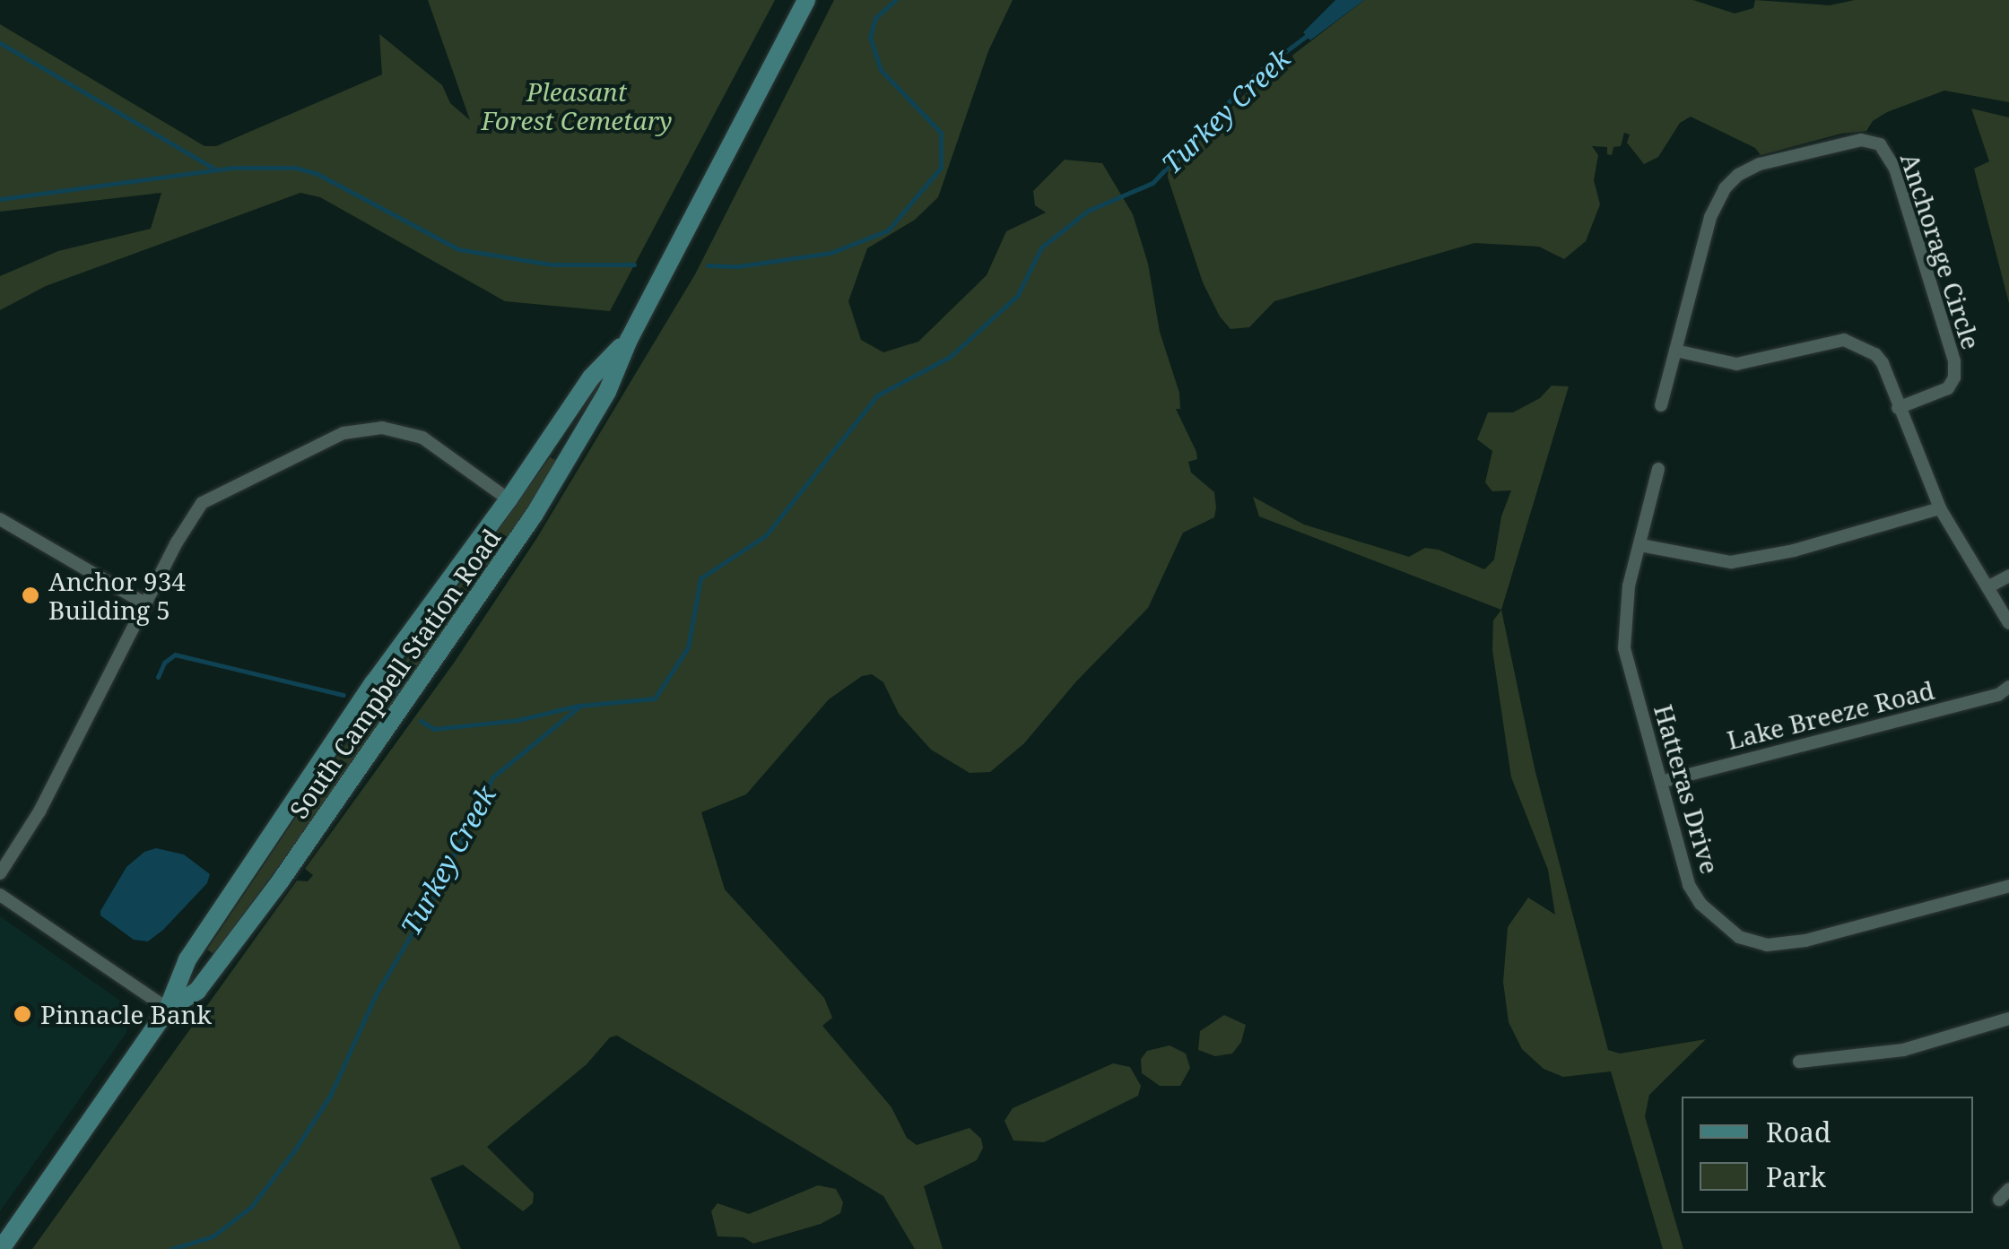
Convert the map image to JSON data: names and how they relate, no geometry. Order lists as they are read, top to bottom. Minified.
{"streets":{"main road":["South Campbell Station Road"],"street":["Anchorage Circle","Lake Breeze Road","Hatteras Drive"]},"crossings":[["Lake Breeze Road","Hatteras Drive"]],"water":["Turkey Creek"],"parks":["Pleasant Forest Cemetary"],"places":["Anchor 934 Building 5","Pinnacle Bank"],"legend":["Road","Park"]}
